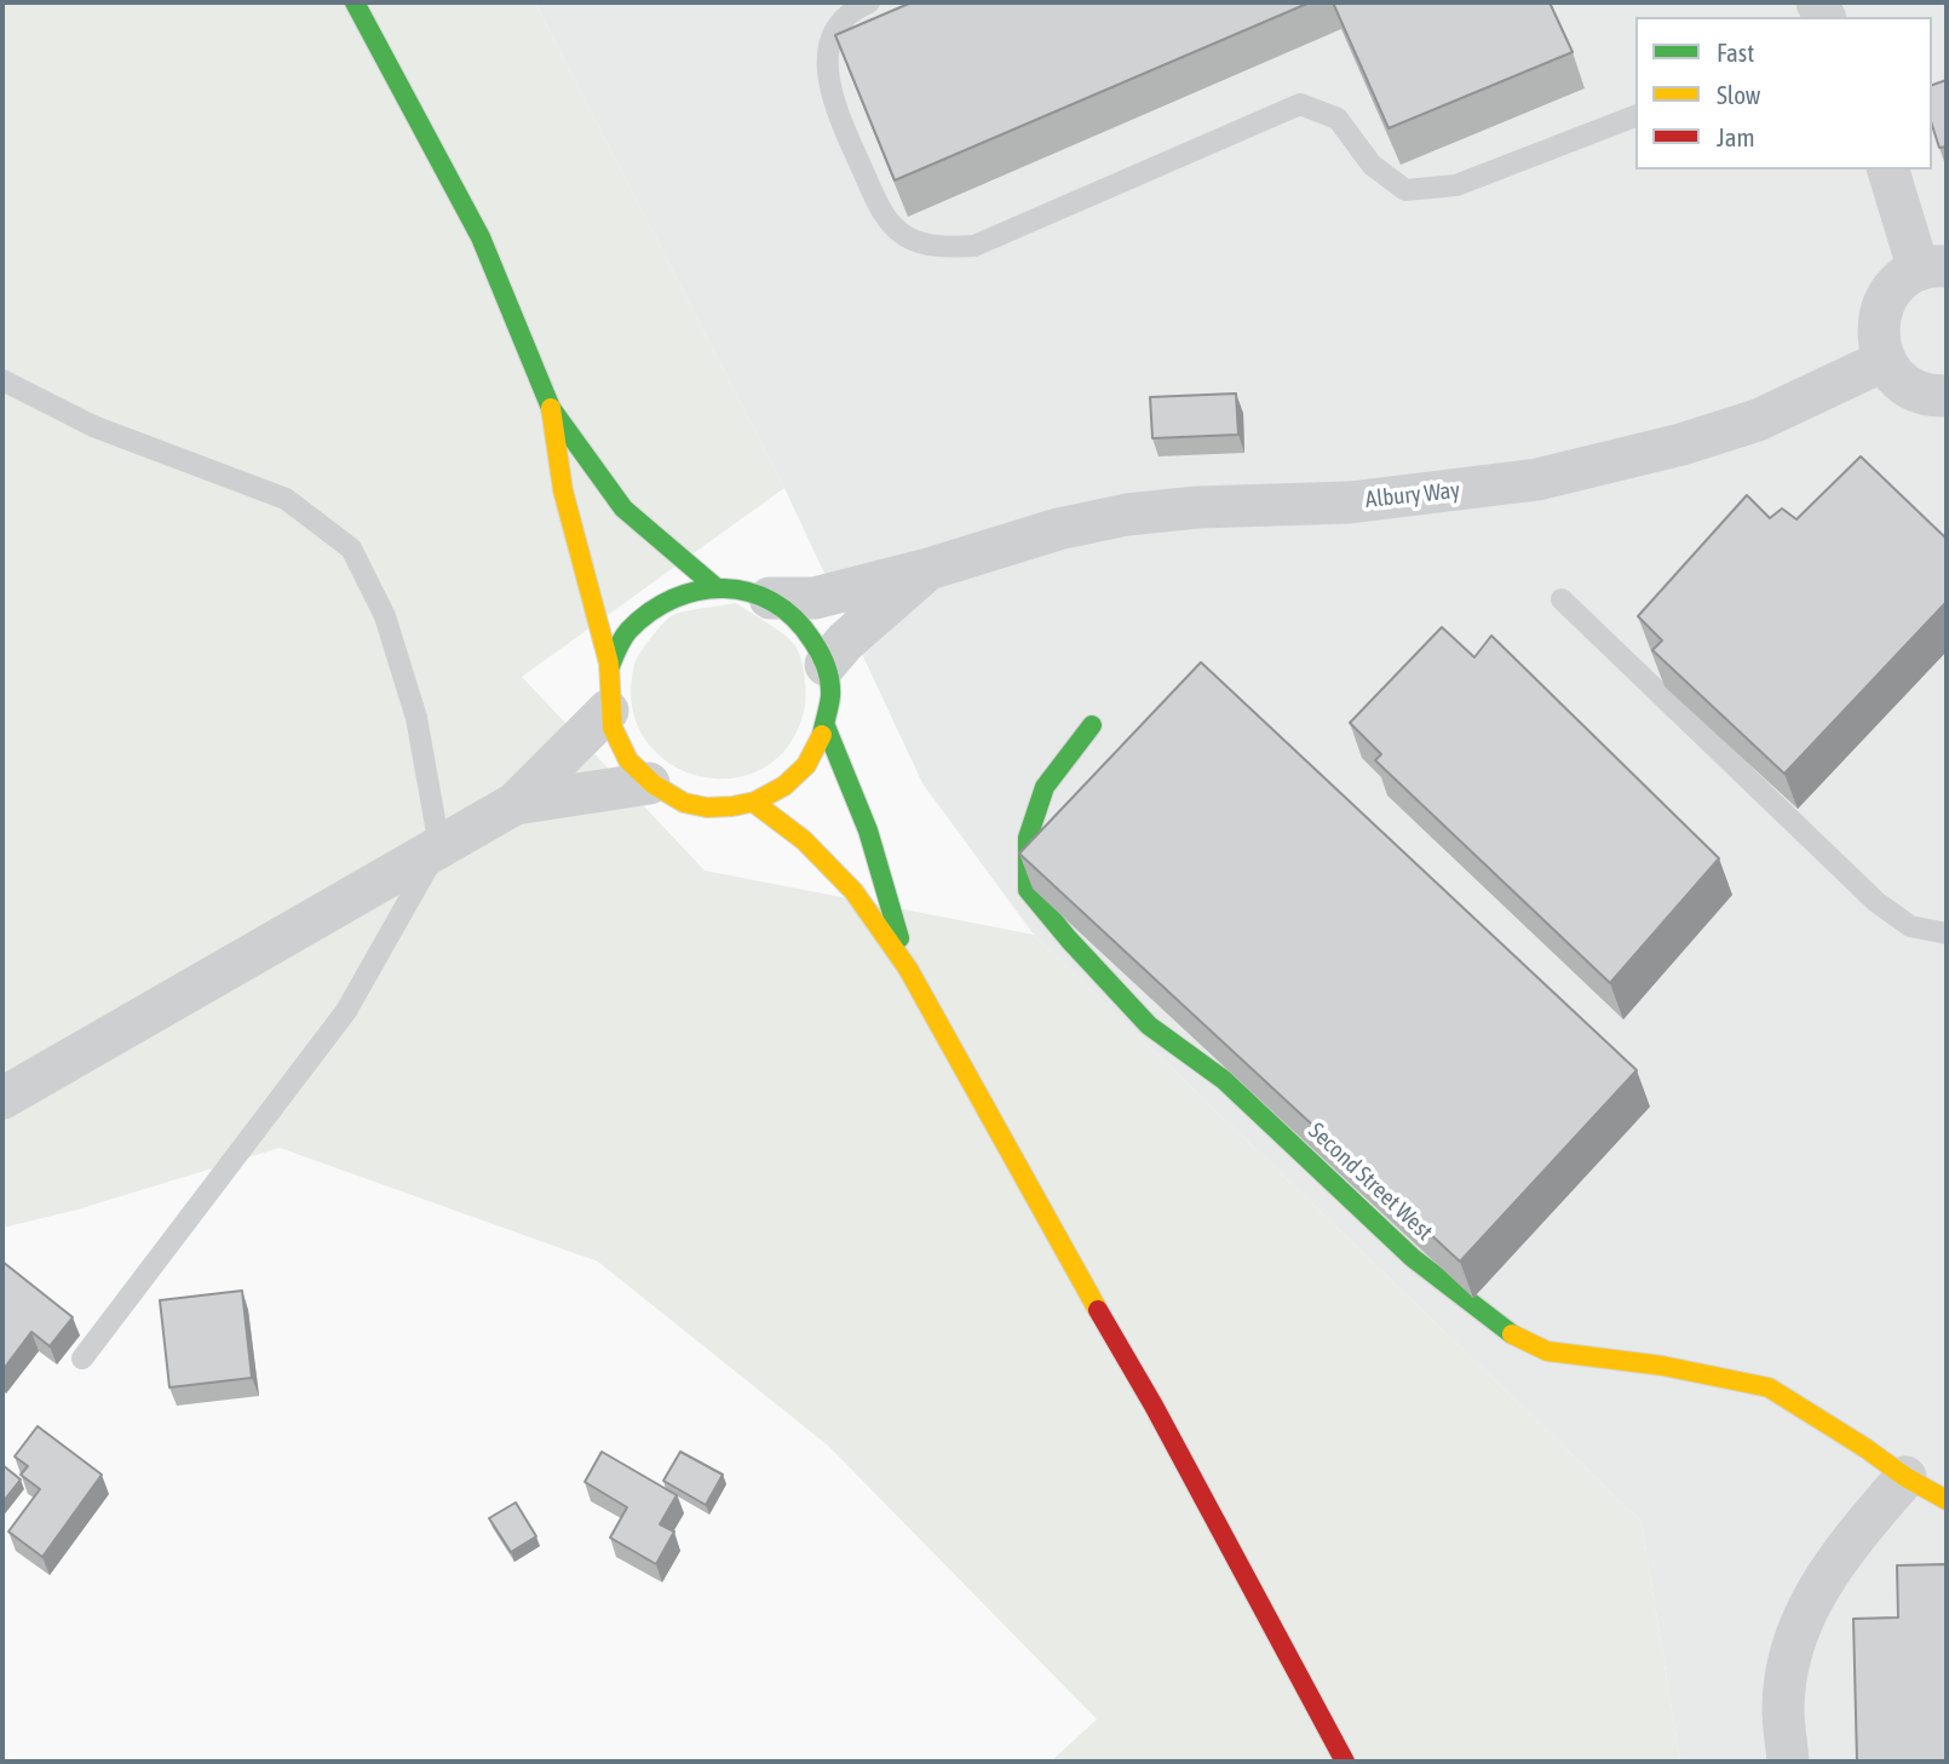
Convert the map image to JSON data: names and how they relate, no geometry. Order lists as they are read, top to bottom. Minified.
{"streets":{"main road":["Second Street West"],"street":["Albury Way"]},"legend":["Fast","Slow","Jam"]}
